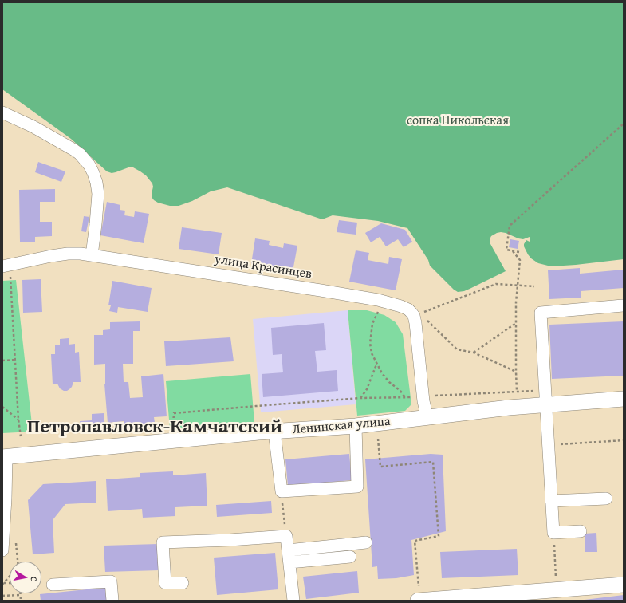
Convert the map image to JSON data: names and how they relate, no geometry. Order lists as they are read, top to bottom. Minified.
{"streets":{"main road":["Ленинская улица"],"street":["улица Красинцев"]},"districts":["Петропавловск-Камчатский"],"parks":["сопка Никольская"],"north":"right"}
